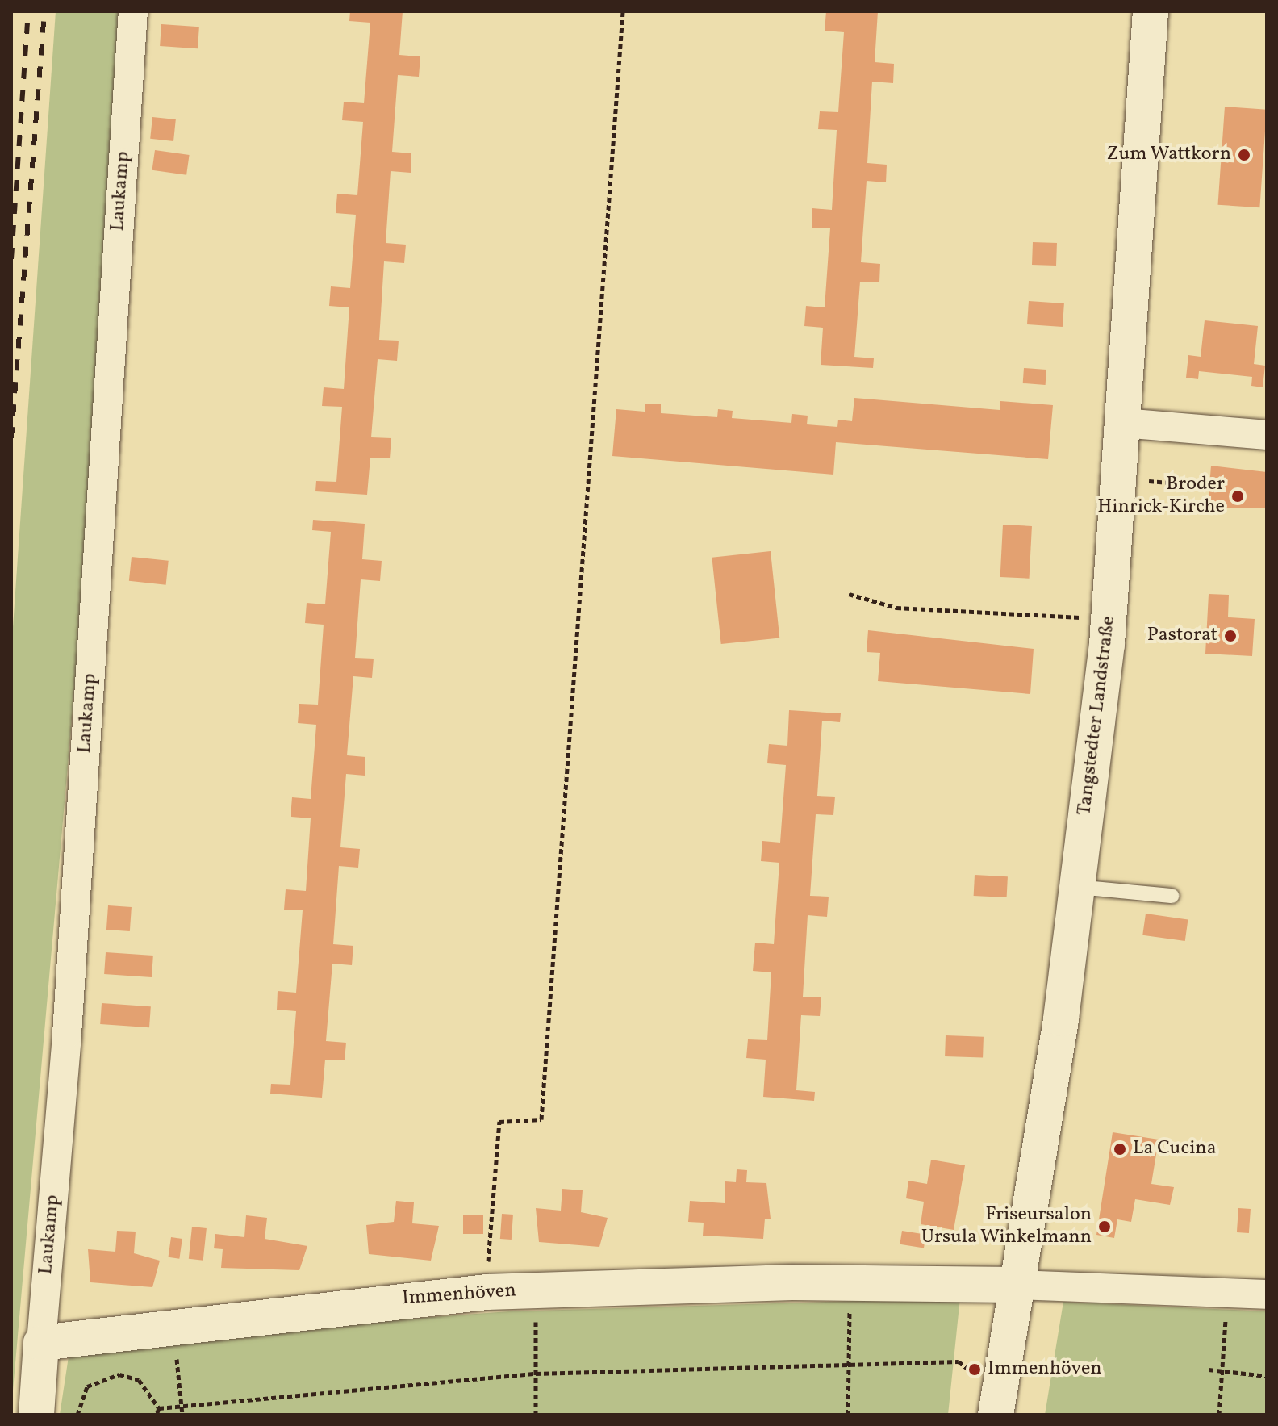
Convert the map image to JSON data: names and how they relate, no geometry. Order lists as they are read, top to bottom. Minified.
{"streets":{"street":["Laukamp","Tangstedter Landstraße","Immenhöven"]},"crossings":[["Laukamp","Immenhöven"],["Tangstedter Landstraße","Immenhöven"]],"places":["Zum Wattkorn","Broder Hinrick-Kirche","Pastorat","La Cucina","Friseursalon Ursula Winkelmann","Immenhöven"]}
